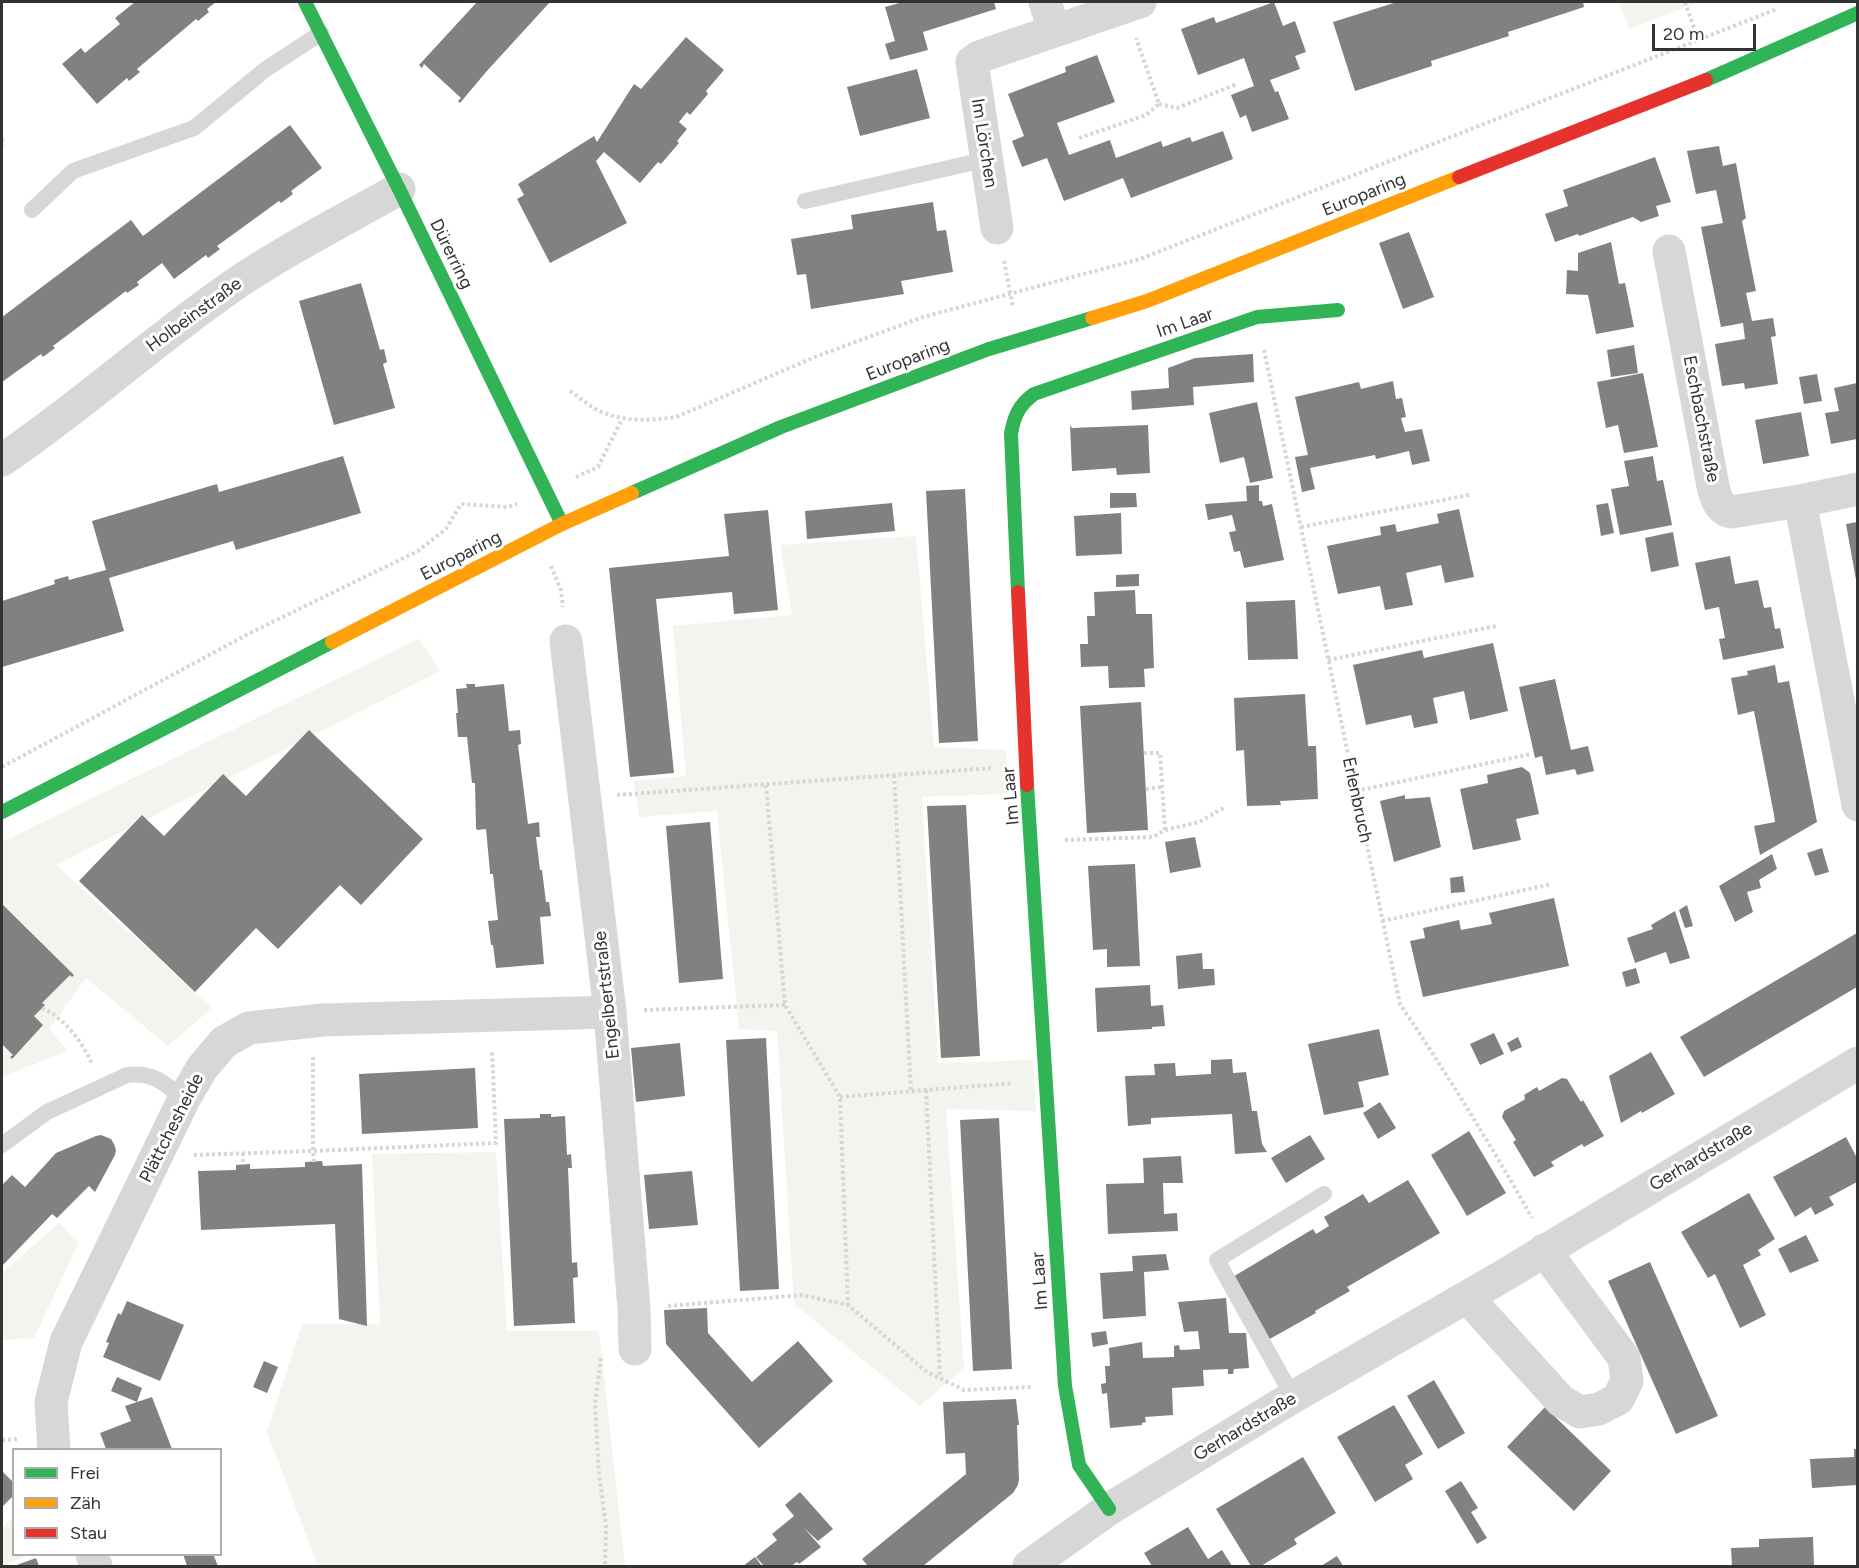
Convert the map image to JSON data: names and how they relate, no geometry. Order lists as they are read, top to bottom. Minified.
{"streets":{"main road":["Europaring","Dürerring","Im Laar"],"street":["Im Lörchen","Holbeinstraße","Eschbachstraße","Engelbertstraße","Plättchesheide","Gerhardstraße"],"path":["Erlenbruch"]},"crossings":[["Europaring","Dürerring"],["Dürerring","Holbeinstraße"],["Im Laar","Erlenbruch"],["Im Laar","Gerhardstraße"],["Erlenbruch","Gerhardstraße"],["Engelbertstraße","Plättchesheide"]],"legend":["Frei","Zäh","Stau"],"scale_bar":"20 m"}
